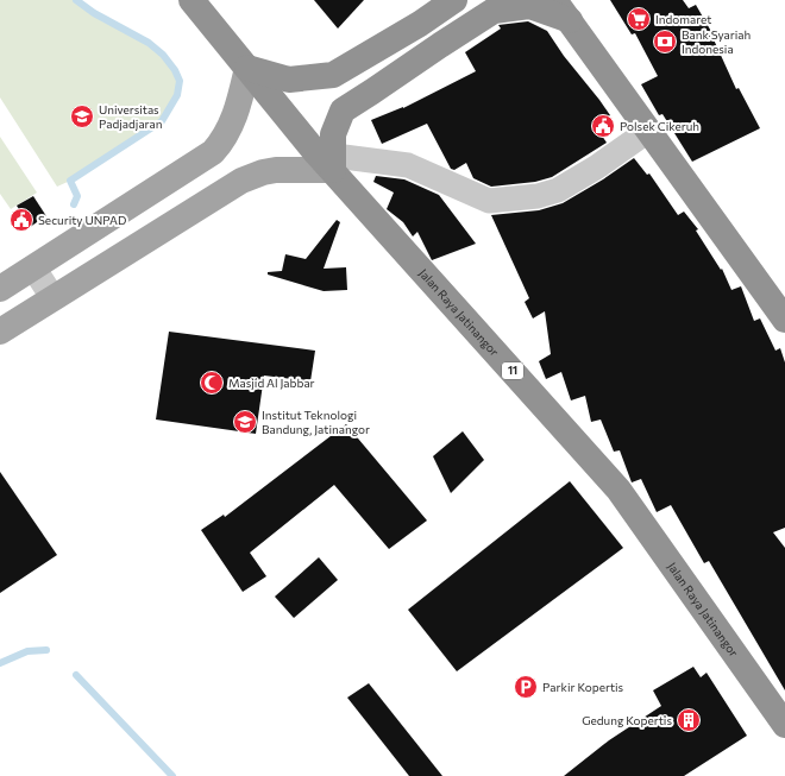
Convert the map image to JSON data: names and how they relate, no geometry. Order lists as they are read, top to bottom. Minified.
{"streets":{"highway":["Jalan Raya Jatinangor","11"]},"places":{"supermarket":["Indomaret"],"bank":["Bank Syariah Indonesia"],"school or university":["Universitas Padjadjaran","Institut Teknologi Bandung, Jatinangor"],"public building":["Polsek Cikeruh","Security UNPAD"],"mosque":["Masjid Al Jabbar"],"parking":["Parkir Kopertis"],"building":["Gedung Kopertis"]}}
